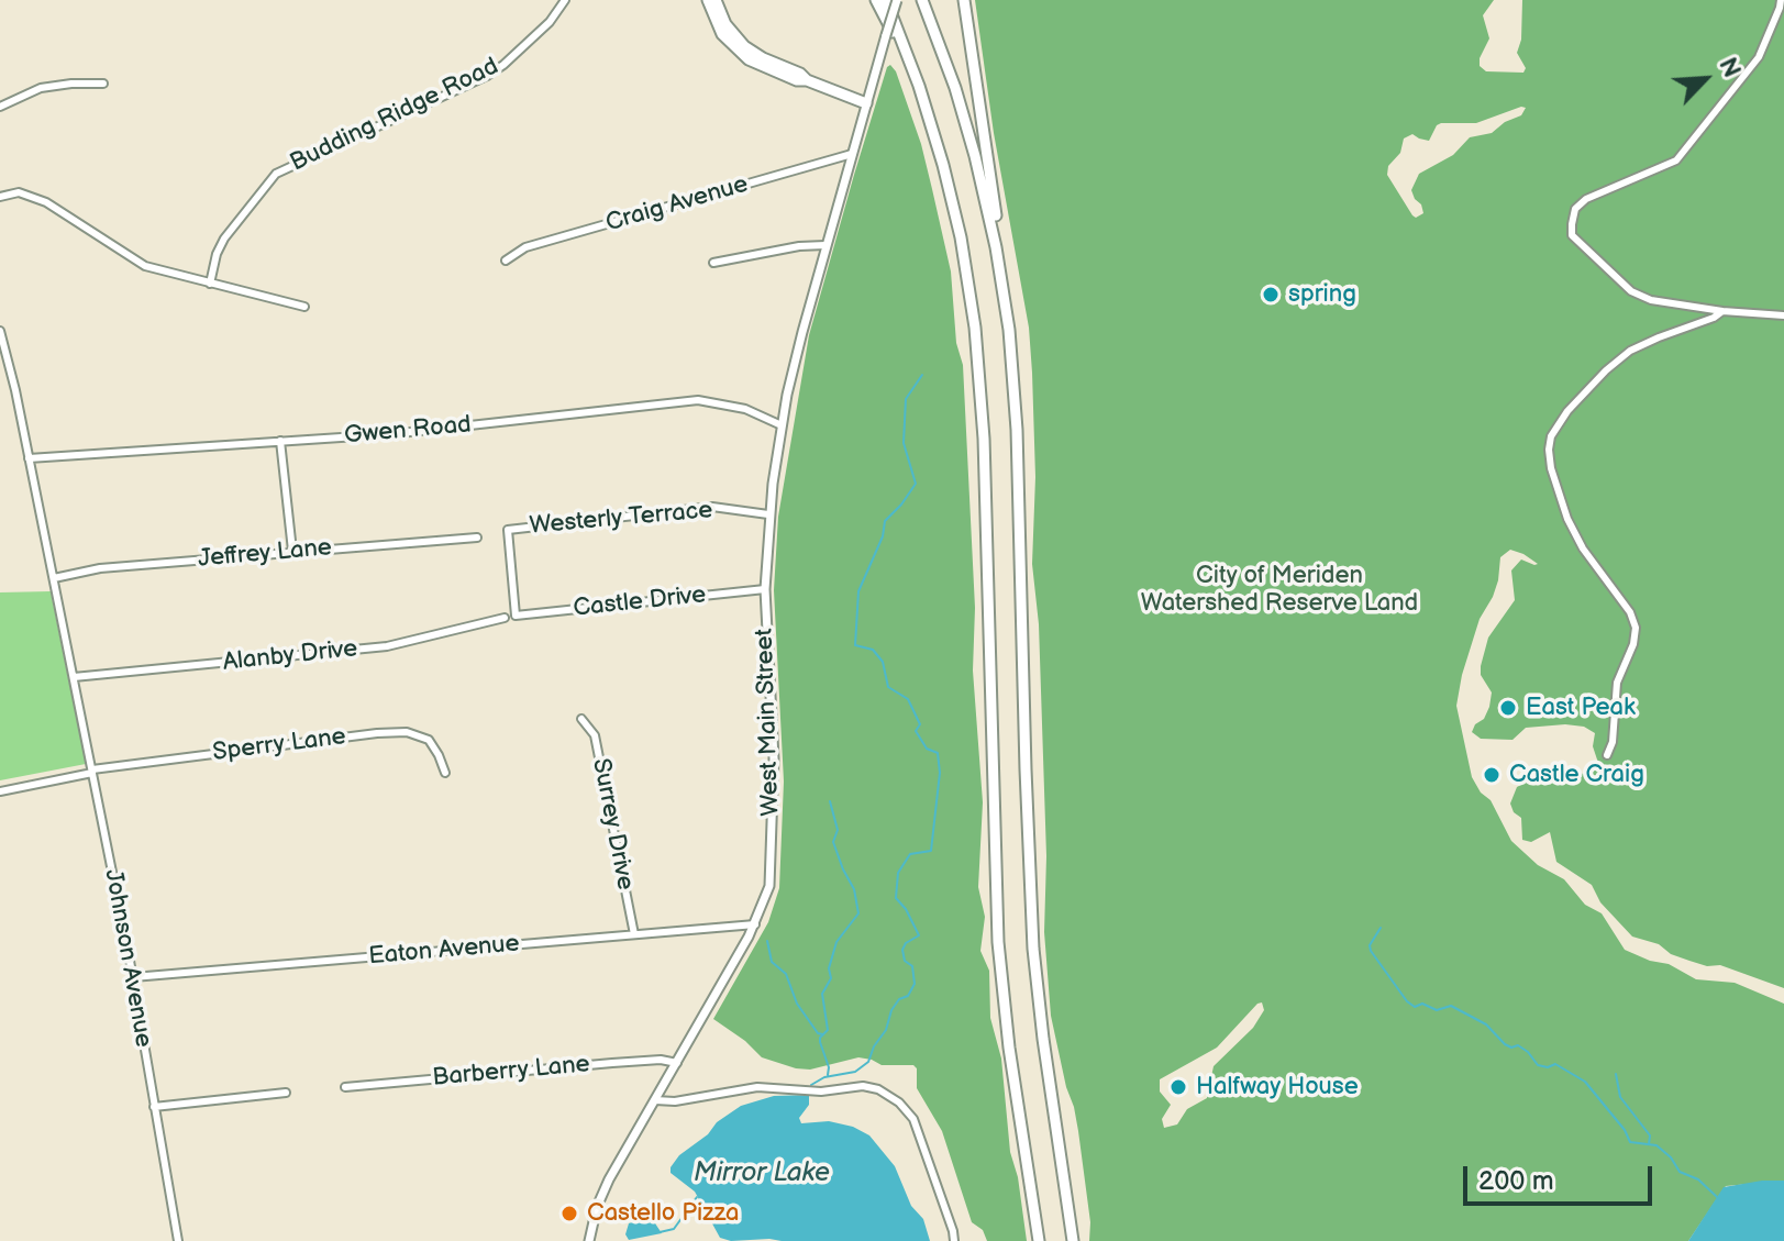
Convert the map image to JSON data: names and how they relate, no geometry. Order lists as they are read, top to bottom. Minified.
{"streets":{"main road":["West Main Street"],"street":["Budding Ridge Road","Craig Avenue","Gwen Road","Westerly Terrace","Jeffrey Lane","Castle Drive","Alanby Drive","Sperry Lane","Surrey Drive","Eaton Avenue","Johnson Avenue","Barberry Lane"]},"crossings":[["Craig Avenue","West Main Street"],["Gwen Road","West Main Street"],["Gwen Road","Johnson Avenue"],["Westerly Terrace","Castle Drive"],["Westerly Terrace","West Main Street"],["Jeffrey Lane","Johnson Avenue"],["Castle Drive","West Main Street"],["Alanby Drive","Johnson Avenue"],["West Main Street","Eaton Avenue"],["West Main Street","Barberry Lane"],["Sperry Lane","Johnson Avenue"],["Surrey Drive","Eaton Avenue"],["Eaton Avenue","Johnson Avenue"]],"water":["Mirror Lake"],"parks":["City of Meriden Watershed Reserve Land"],"places":["spring","East Peak","Castle Craig","Halfway House","Castello Pizza"],"scale_bar":"200 m","north":"top right"}
